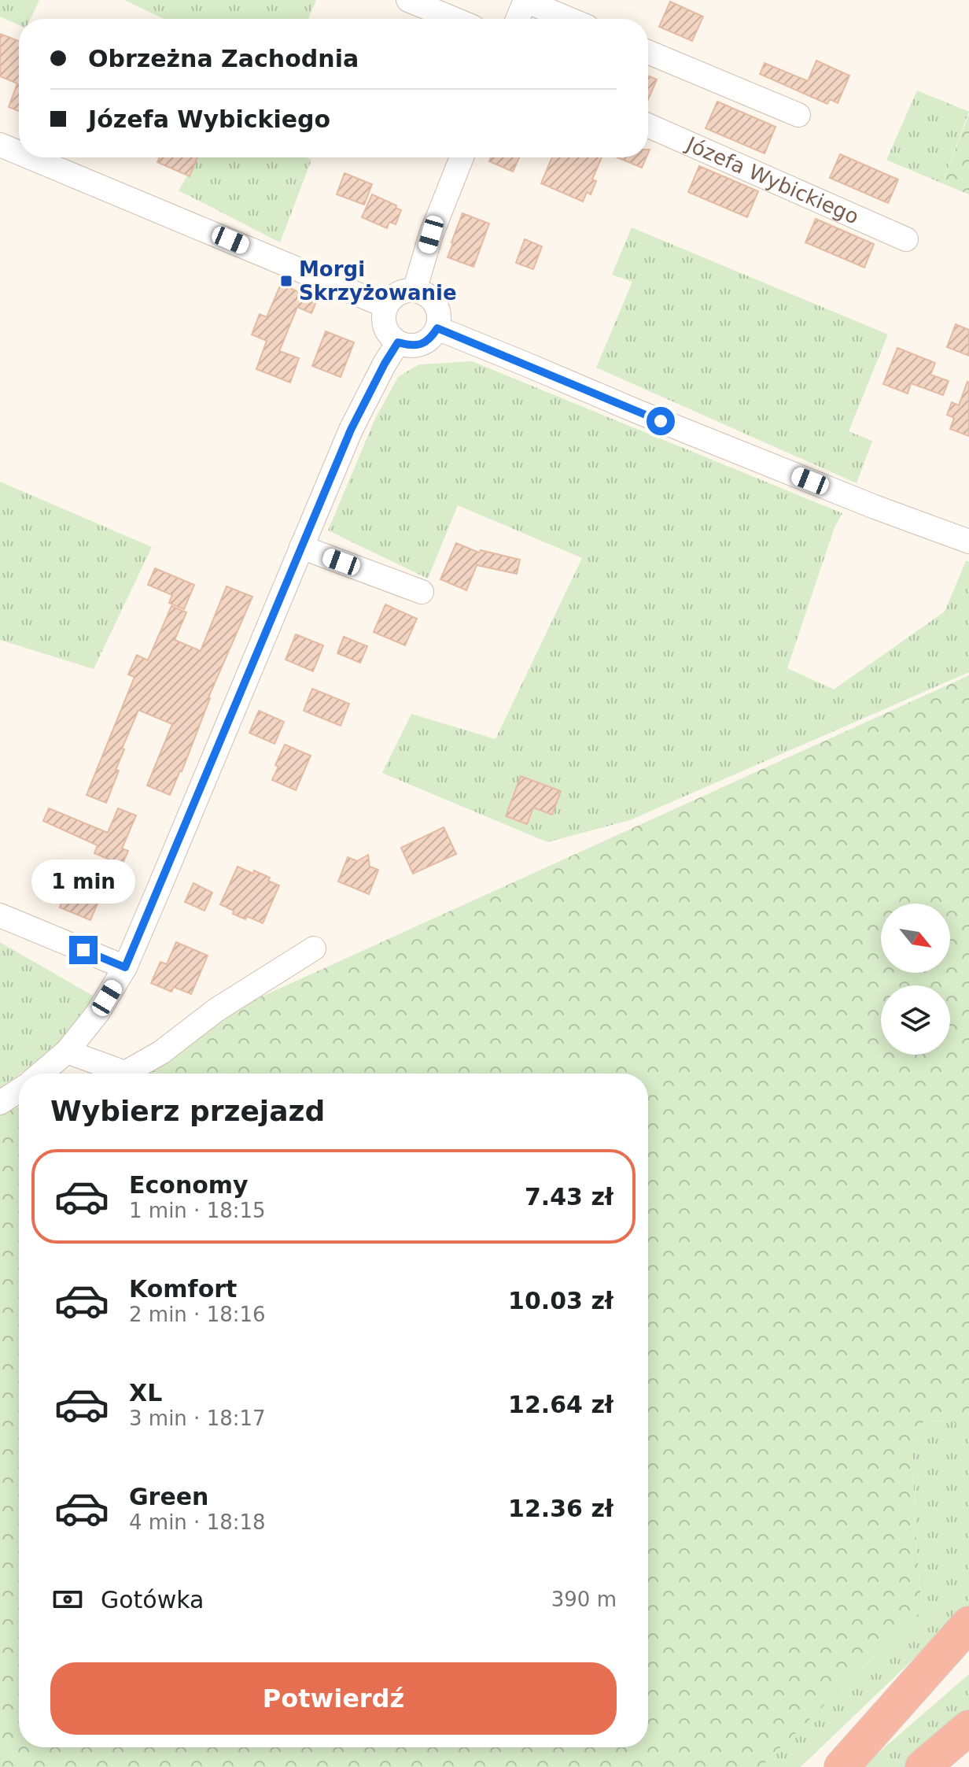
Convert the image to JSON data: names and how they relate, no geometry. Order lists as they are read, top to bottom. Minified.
{"streets":{"street":["Józefa Wybickiego"]},"places":{"transit":["Morgi Skrzyżowanie"]},"north":"bottom right","page":{"banner":["Obrzeżna Zachodnia","Józefa Wybickiego"],"bubble":"1 min","heading":"Wybierz przejazd","list":[{"name":"Economy","note":"1 min · 18:15","value":"7.43 zł"},{"name":"Komfort","note":"2 min · 18:16","value":"10.03 zł"},{"name":"XL","note":"3 min · 18:17","value":"12.64 zł"},{"name":"Green","note":"4 min · 18:18","value":"12.36 zł"}],"pay":["Gotówka","390 m"],"buttons":"Potwierdź"}}
